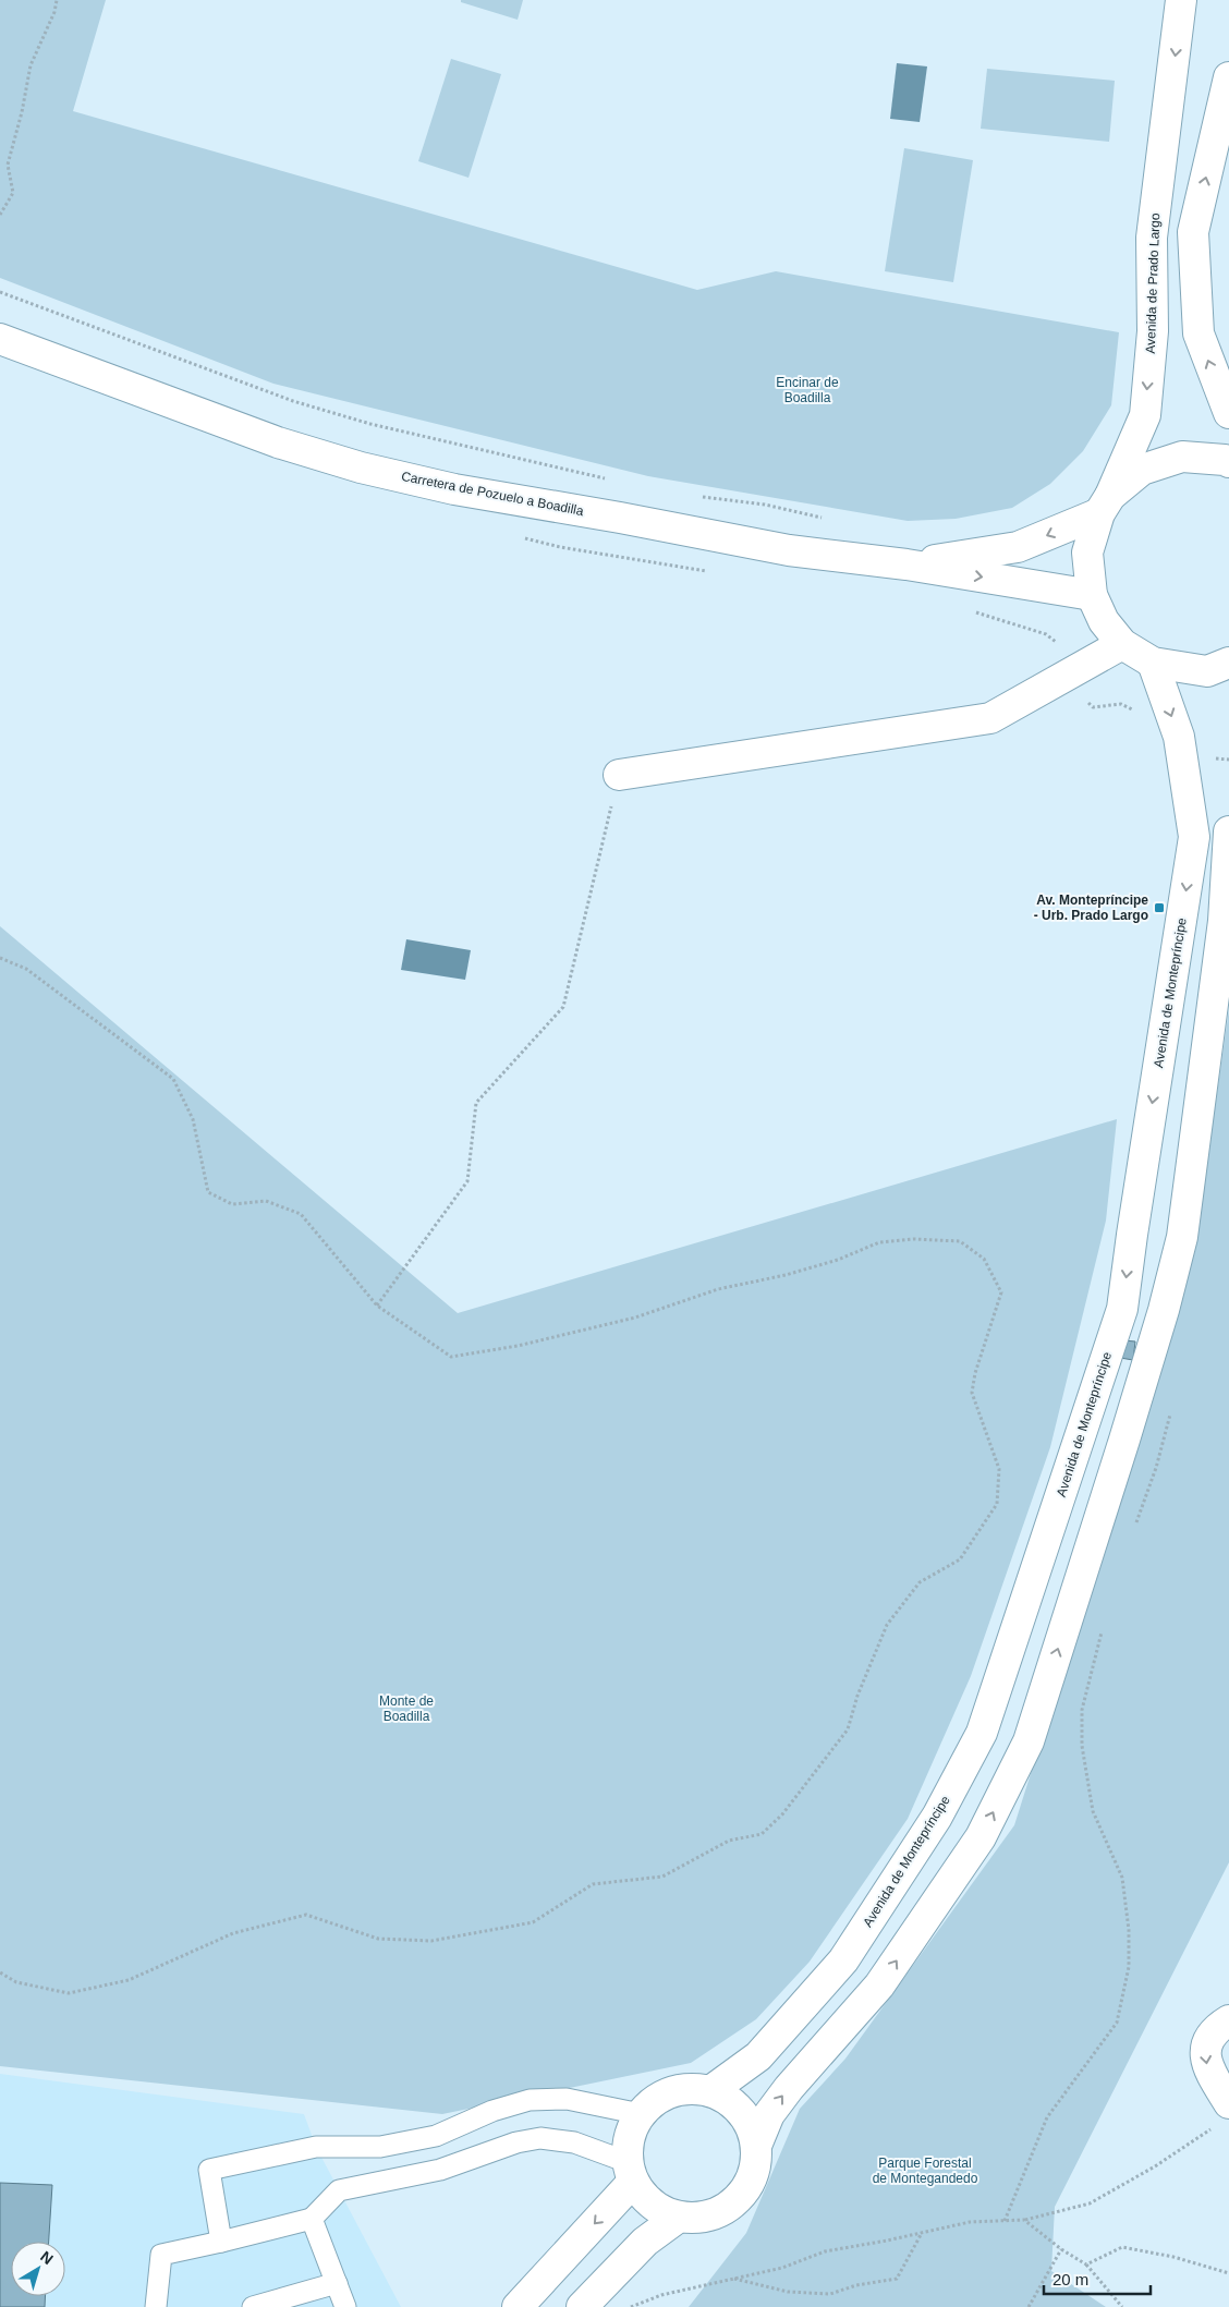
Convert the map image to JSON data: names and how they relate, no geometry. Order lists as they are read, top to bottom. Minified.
{"streets":{"street":["Avenida de Prado Largo","Carretera de Pozuelo a Boadilla","Avenida de Montepríncipe"]},"crossings":[["Avenida de Prado Largo","Carretera de Pozuelo a Boadilla"],["Avenida de Prado Largo","Avenida de Montepríncipe"]],"parks":["Encinar de Boadilla","Monte de Boadilla","Parque Forestal de Montegandedo"],"places":{"transit":["Av. Montepríncipe - Urb. Prado Largo"]},"scale_bar":"20 m","north":"top right"}
